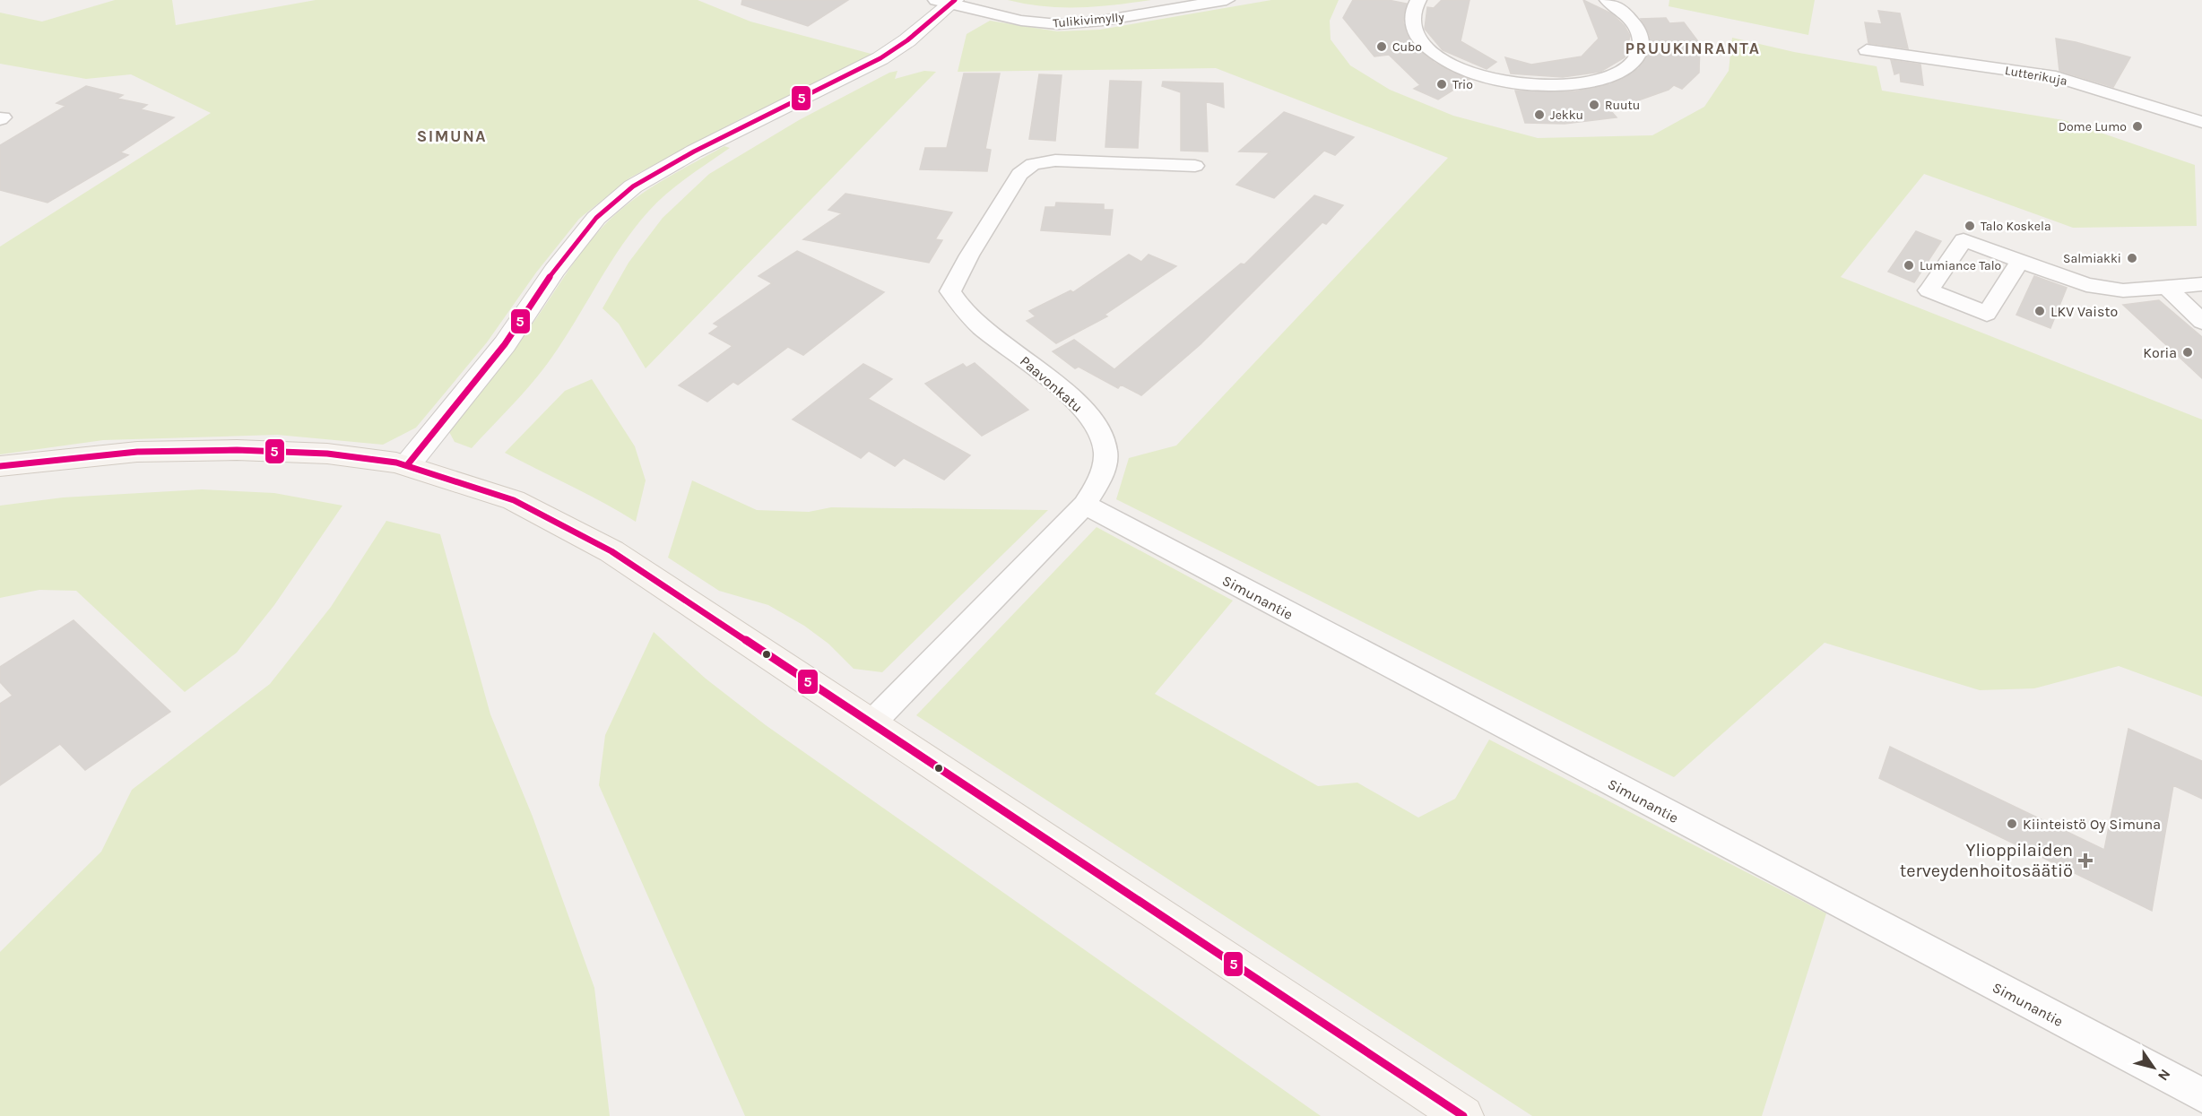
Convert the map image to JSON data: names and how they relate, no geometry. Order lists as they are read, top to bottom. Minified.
{"streets":{"street":["Tulikivimylly","Lutterikuja","Paavonkatu","Simunantie"]},"crossings":[["Paavonkatu","Simunantie"]],"districts":["PRUUKINRANTA","SIMUNA"],"places":{"other":["Cubo","Trio","Ruutu","Jekku","Dome Lumo","Talo Koskela","Salmiakki","Lumiance Talo","LKV Vaisto","Koria","Kiinteistö Oy Simuna"],"health":["Ylioppilaiden terveydenhoitosäätiö"]},"lines":["transit line 5"],"north":"bottom right"}
